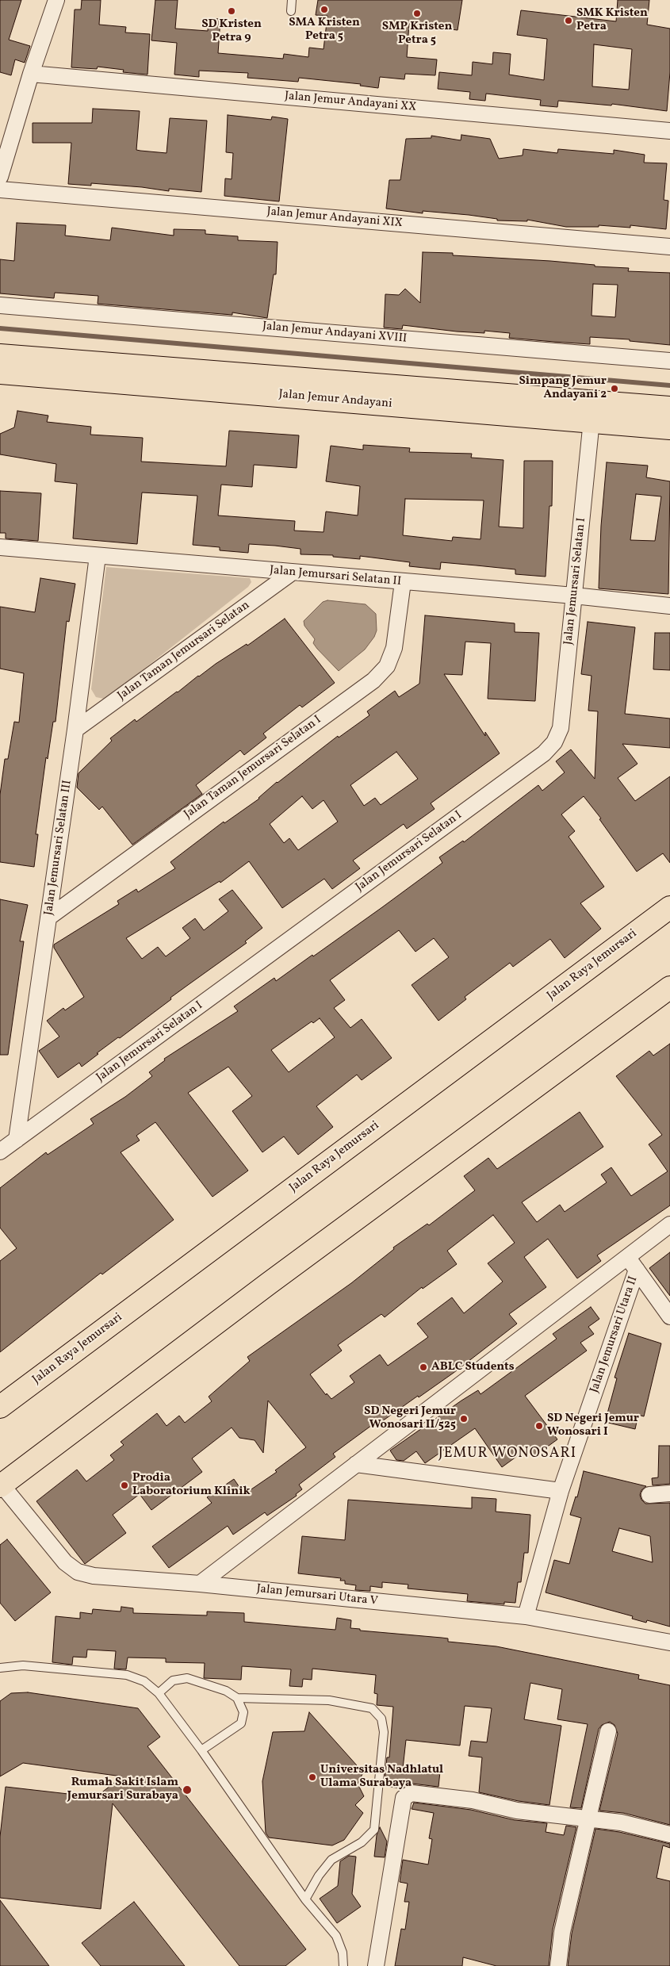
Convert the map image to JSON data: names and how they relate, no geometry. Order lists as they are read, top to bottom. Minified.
{"streets":{"main road":["Jalan Jemur Andayani","Jalan Raya Jemursari"],"street":["Jalan Jemur Andayani XX","Jalan Jemur Andayani XIX","Jalan Jemur Andayani XVIII","Jalan Jemursari Selatan II","Jalan Jemursari Selatan I","Jalan Taman Jemursari Selatan","Jalan Taman Jemursari Selatan I","Jalan Jemursari Selatan III","Jalan Jemursari Utara II","Jalan Jemursari Utara V"]},"crossings":[["Jalan Jemur Andayani","Jalan Jemursari Selatan I"],["Jalan Jemursari Selatan II","Jalan Jemursari Selatan I"],["Jalan Jemursari Selatan II","Jalan Taman Jemursari Selatan"],["Jalan Jemursari Selatan II","Jalan Taman Jemursari Selatan I"],["Jalan Jemursari Selatan II","Jalan Jemursari Selatan III"],["Jalan Jemursari Selatan I","Jalan Jemursari Selatan III"],["Jalan Taman Jemursari Selatan","Jalan Jemursari Selatan III"],["Jalan Taman Jemursari Selatan I","Jalan Jemursari Selatan III"],["Jalan Jemursari Utara II","Jalan Jemursari Utara V"]],"districts":["JEMUR WONOSARI"],"places":["SMA Kristen Petra 5","SD Kristen Petra 9","SMP Kristen Petra 5","SMK Kristen Petra","Simpang Jemur Andayani 2","ABLC Students","SD Negeri Jemur Wonosari II/525","SD Negeri Jemur Wonosari I","Prodia Laboratorium Klinik","Universitas Nadhlatul Ulama Surabaya","Rumah Sakit Islam Jemursari Surabaya"]}
